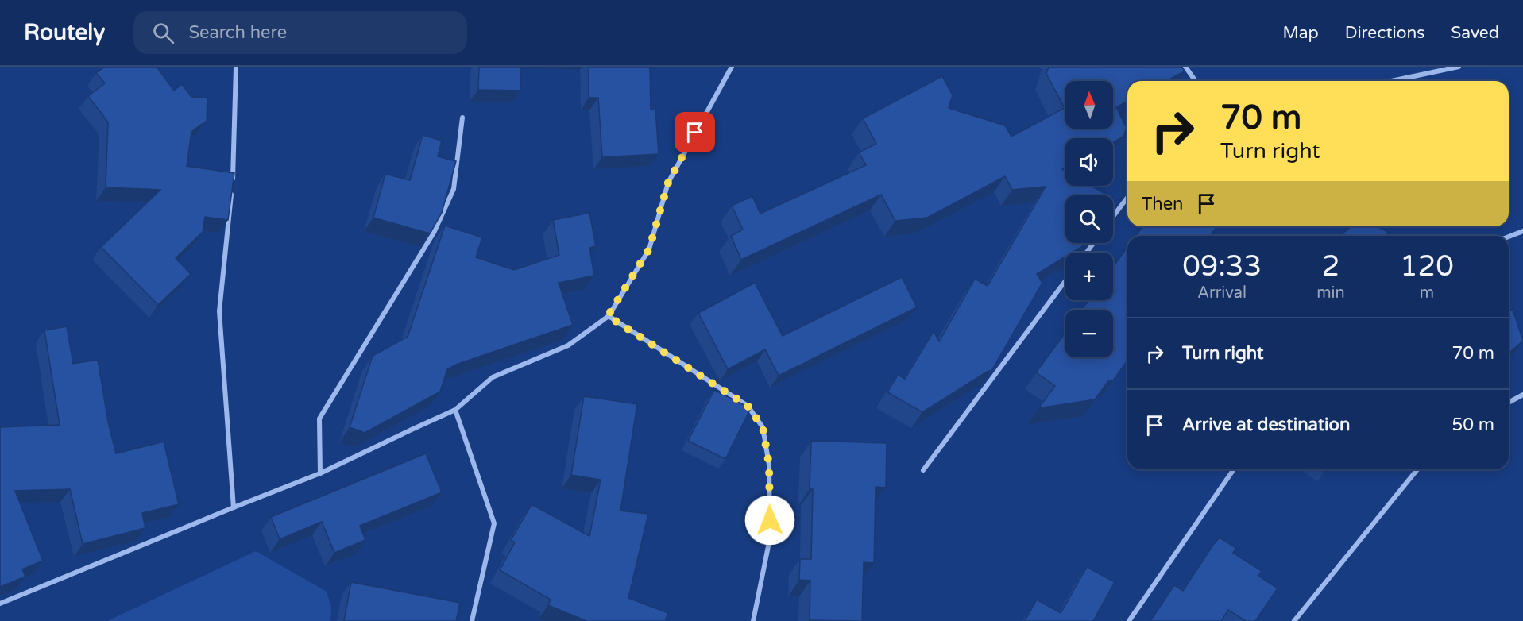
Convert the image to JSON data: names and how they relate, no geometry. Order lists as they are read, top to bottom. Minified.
{"north":"top","page":{"header":"Routely","search":"Search here","nav":["Map","Directions","Saved"],"map_buttons":["+","−"],"turn":["70 m","Turn right"],"then":"Then","eta":["09:33","Arrival","2","min","120","m"],"list":[{"name":"Turn right","value":"70 m"},{"name":"Arrive at destination","value":"50 m"}]}}
